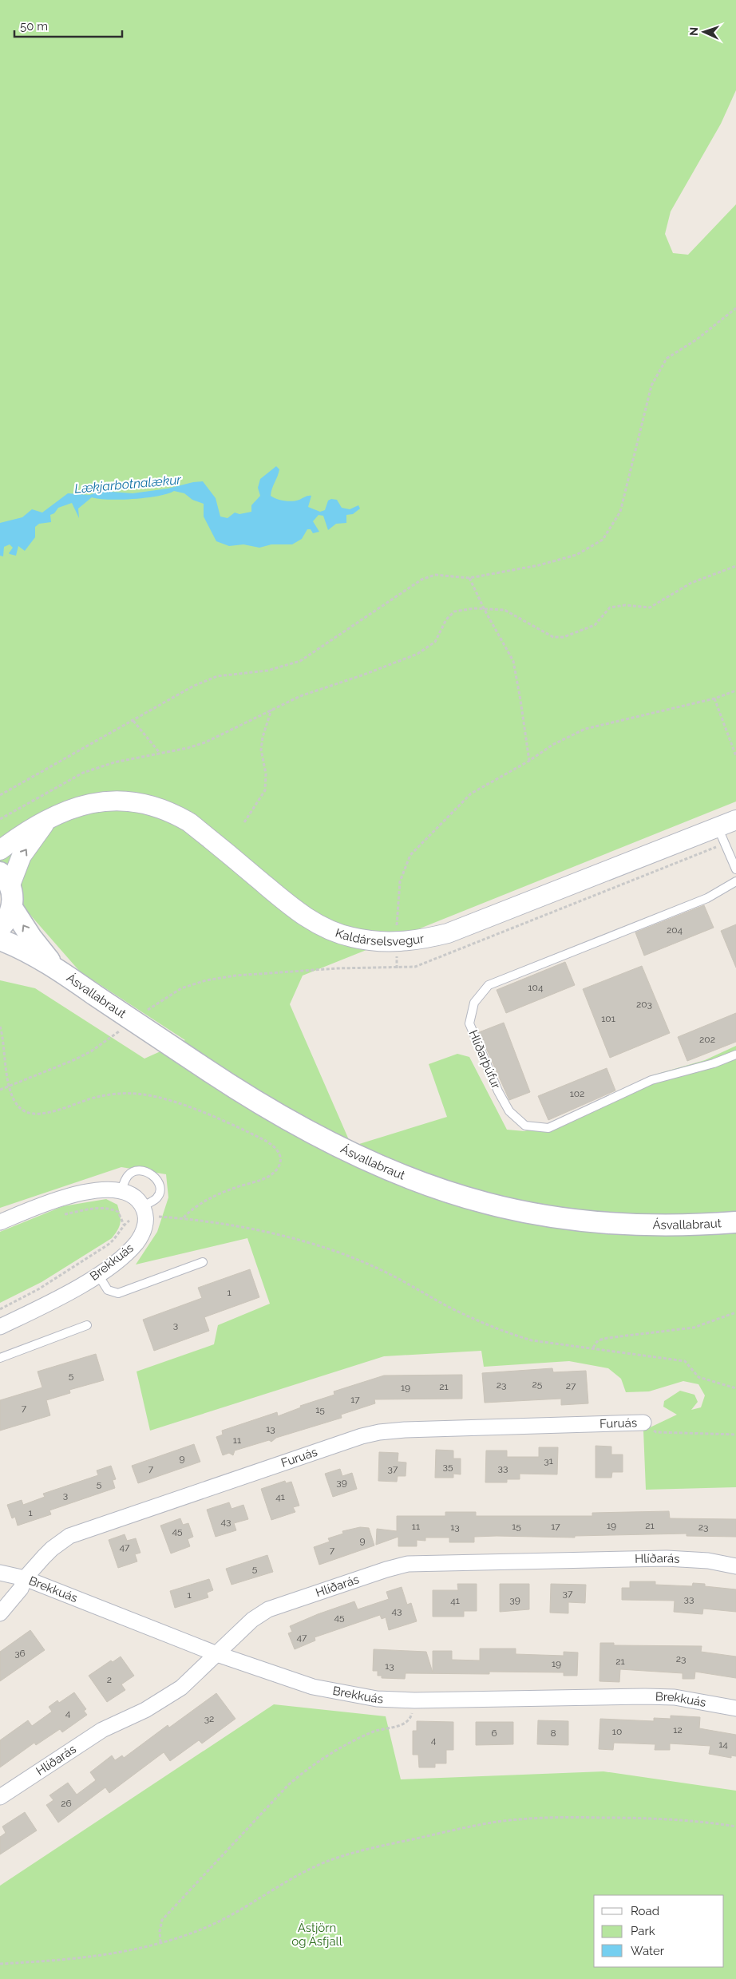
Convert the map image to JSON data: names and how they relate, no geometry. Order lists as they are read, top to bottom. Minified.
{"streets":{"main road":["Ásvallabraut"],"street":["Kaldárselsvegur","Brekkuás","Furuás","Hlíðarás"],"lane":["Hlíðarþúfur"]},"crossings":[["Brekkuás","Furuás"],["Brekkuás","Hlíðarás"]],"water":["Lækjarbotnalækur"],"parks":["Ástjörn og Ásfjall"],"house_numbers":["204","104","203","101","202","102","1","3","5","25","23","27","21","19","17","7","15","13","11","9","31","35","33","7","37","39","5","3","41","1","43","19","21","11","15","17","13","23","45","9","47","7","5","37","1","33","39","41","43","45","47","36","23","21","19","13","2","4","32","12","10","6","8","4","14","26"],"legend":["Road","Park","Water"],"scale_bar":"50 m","north":"left"}
